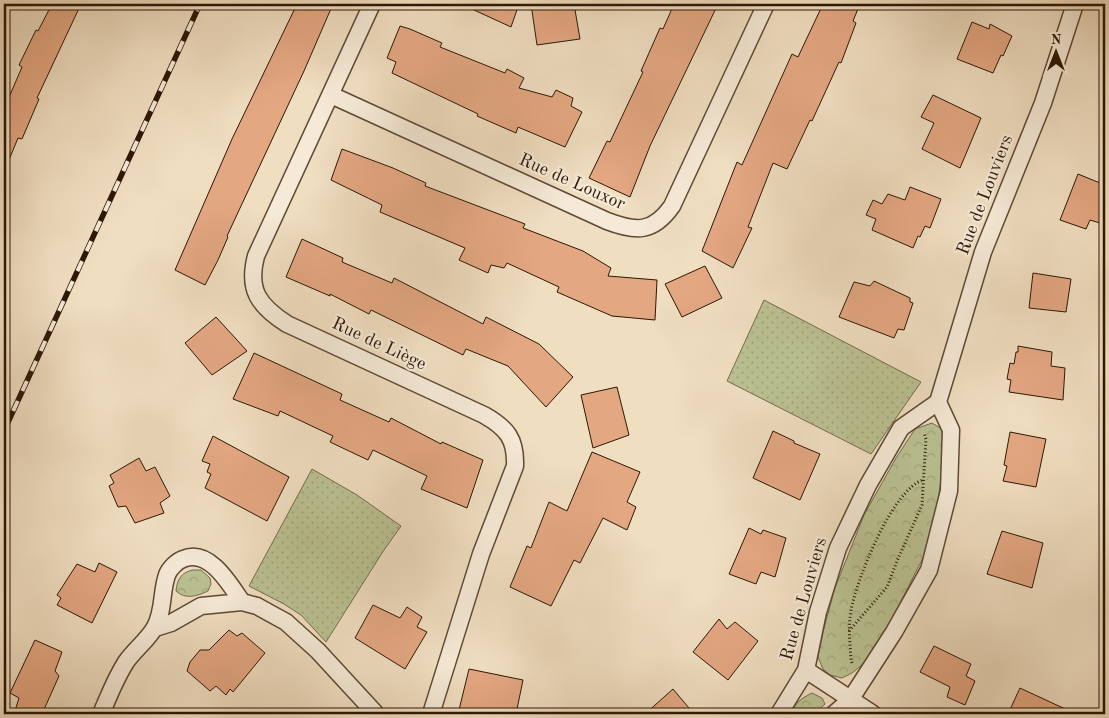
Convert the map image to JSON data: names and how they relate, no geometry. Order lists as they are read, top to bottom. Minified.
{"streets":{"street":["Rue de Louxor","Rue de Louviers","Rue de Liège"]},"crossings":[["Rue de Louxor","Rue de Liège"]],"north":"top"}
